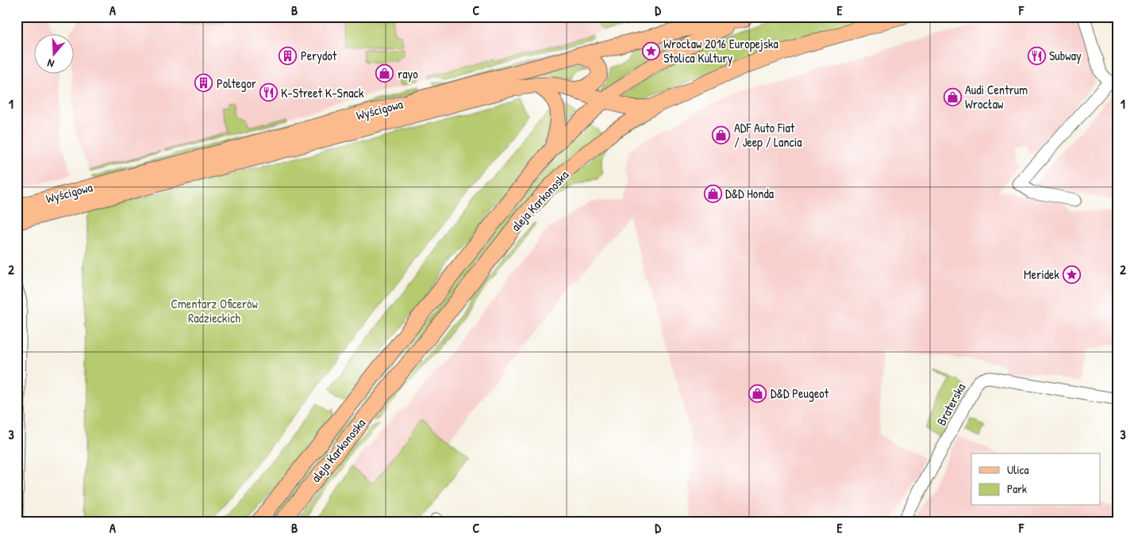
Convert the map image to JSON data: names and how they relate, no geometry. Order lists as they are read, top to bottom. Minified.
{"streets":{"main road":["Wyścigowa","aleja Karkonoska"],"street":["Braterska"]},"crossings":[["Wyścigowa","aleja Karkonoska"]],"parks":["Cmentarz Oficerów Radzieckich"],"places":{"place":["Wrocław 2016 Europejska Stolica Kultury","Meridek"],"building":["Perydot","Poltegor"],"restaurant":["Subway","K-Street K-Snack"],"shop":["rayo","Audi Centrum Wrocław","ADF Auto Fiat / Jeep / Lancia","D&D Honda","D&D Peugeot"]},"legend":["Ulica","Park"],"north":"bottom","grid":{"columns":["A","B","C","D","E","F"],"rows":["1","2","3"]}}
